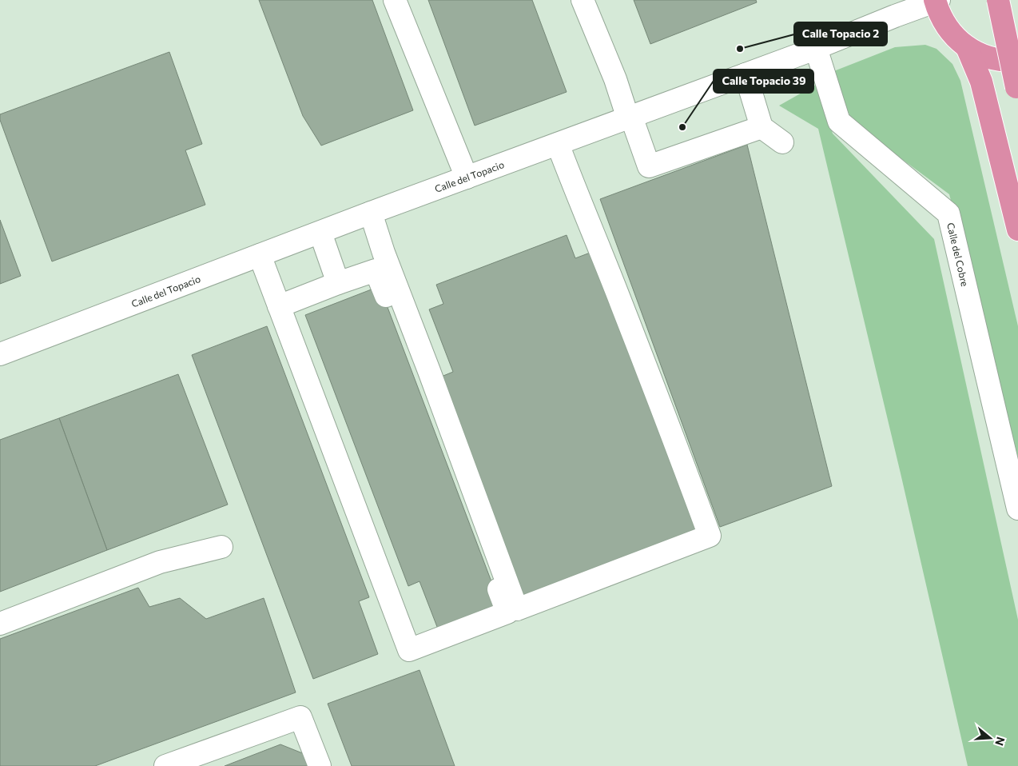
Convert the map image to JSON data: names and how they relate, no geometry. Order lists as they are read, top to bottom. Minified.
{"streets":{"street":["Calle del Topacio","Calle del Cobre"]},"crossings":[["Calle del Topacio","Calle del Cobre"]],"places":["Calle Topacio 2","Calle Topacio 39"],"north":"right"}
